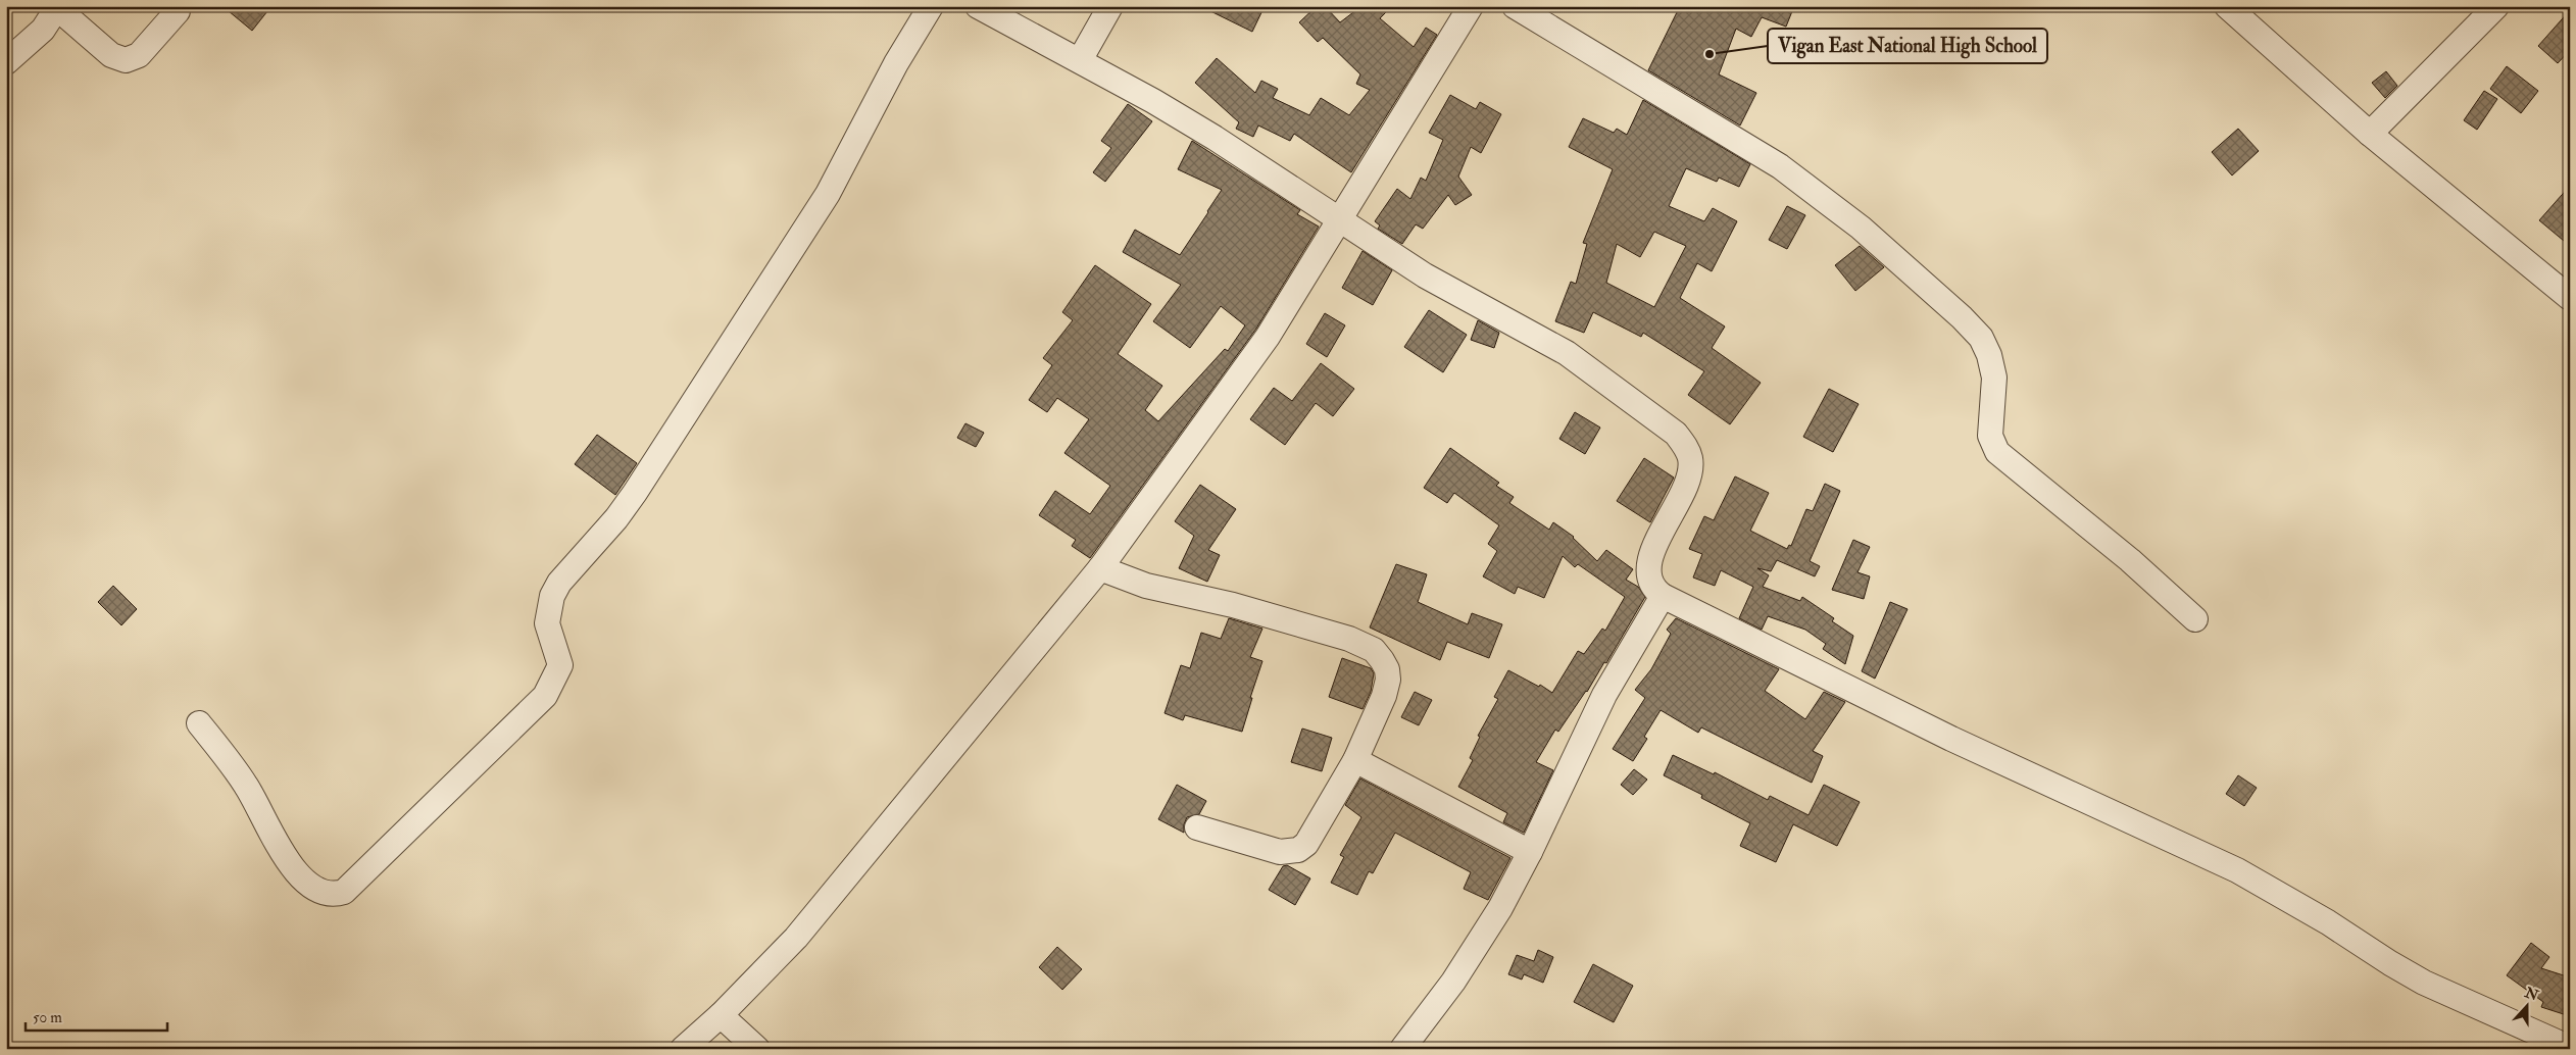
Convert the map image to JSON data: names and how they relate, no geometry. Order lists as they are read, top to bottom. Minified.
{"places":["Vigan East National High School"],"scale_bar":"50 m","north":"top"}
